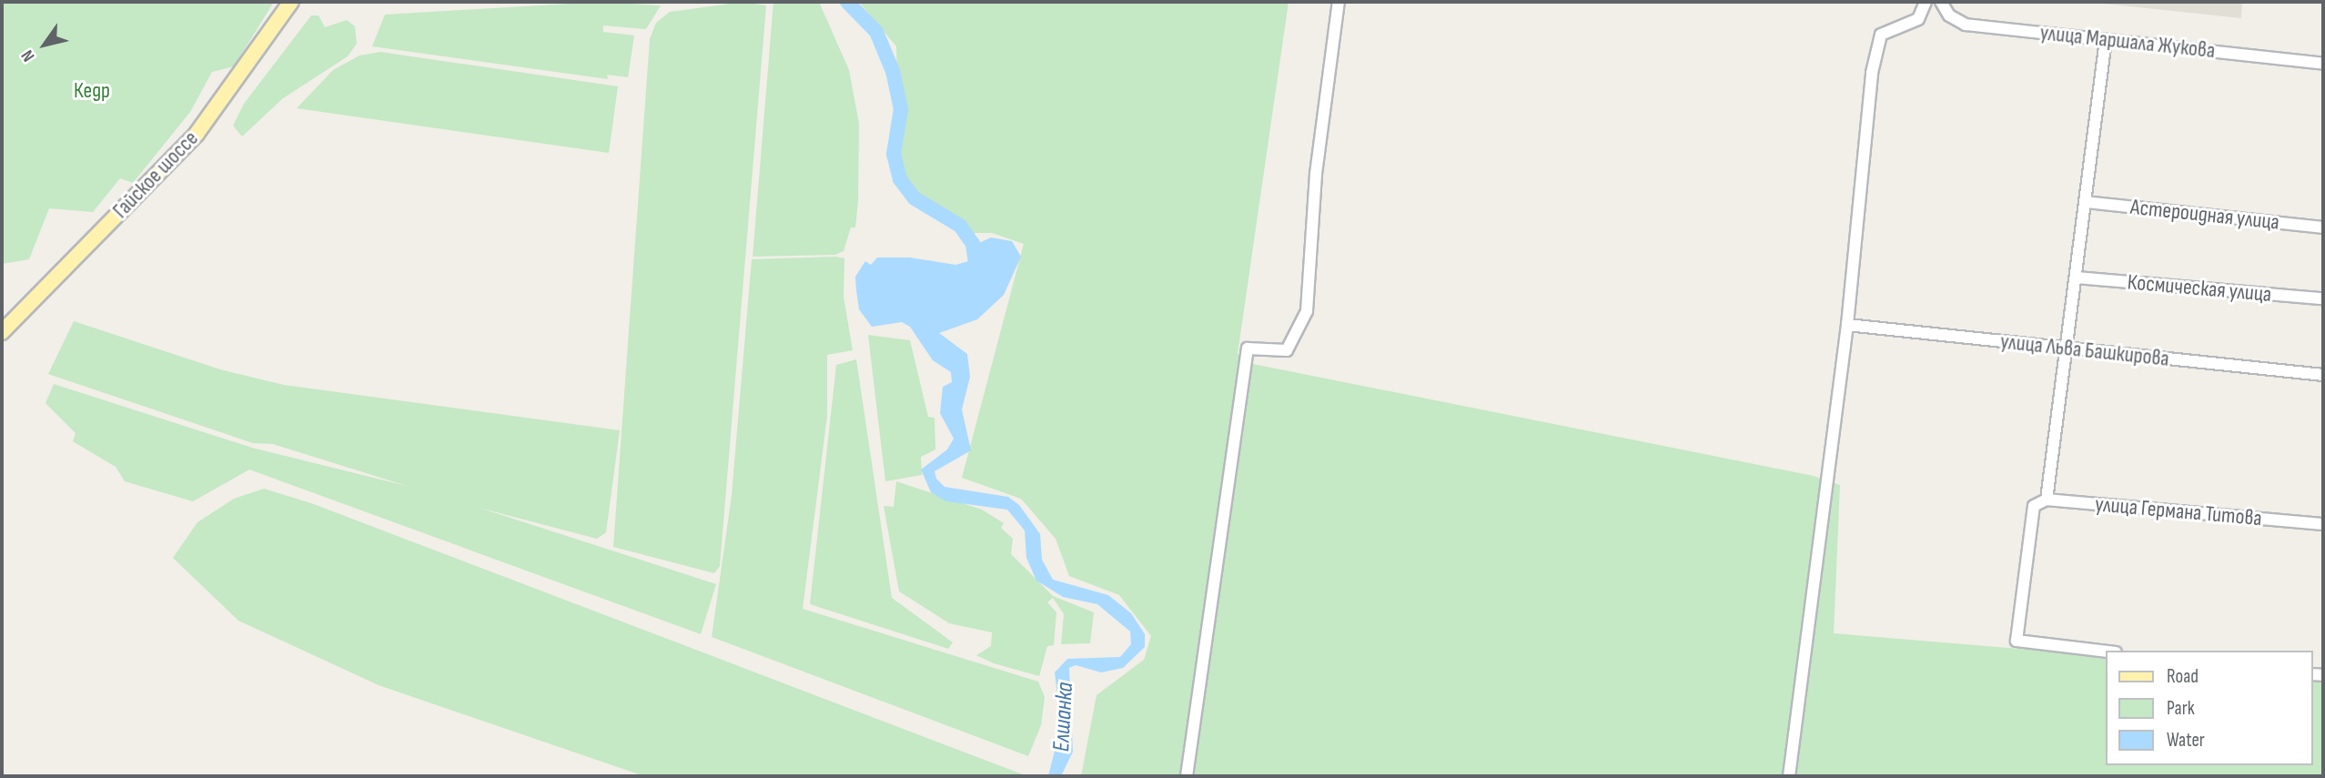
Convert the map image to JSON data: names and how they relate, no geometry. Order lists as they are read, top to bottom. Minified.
{"streets":{"main road":["Гайское шоссе"],"street":["улица Маршала Жукова","Астероидная улица","Космическая улица","улица Льва Башкирова","улица Германа Титова"]},"water":["Елшанка"],"parks":["Кедр"],"legend":["Road","Park","Water"],"north":"bottom left"}
